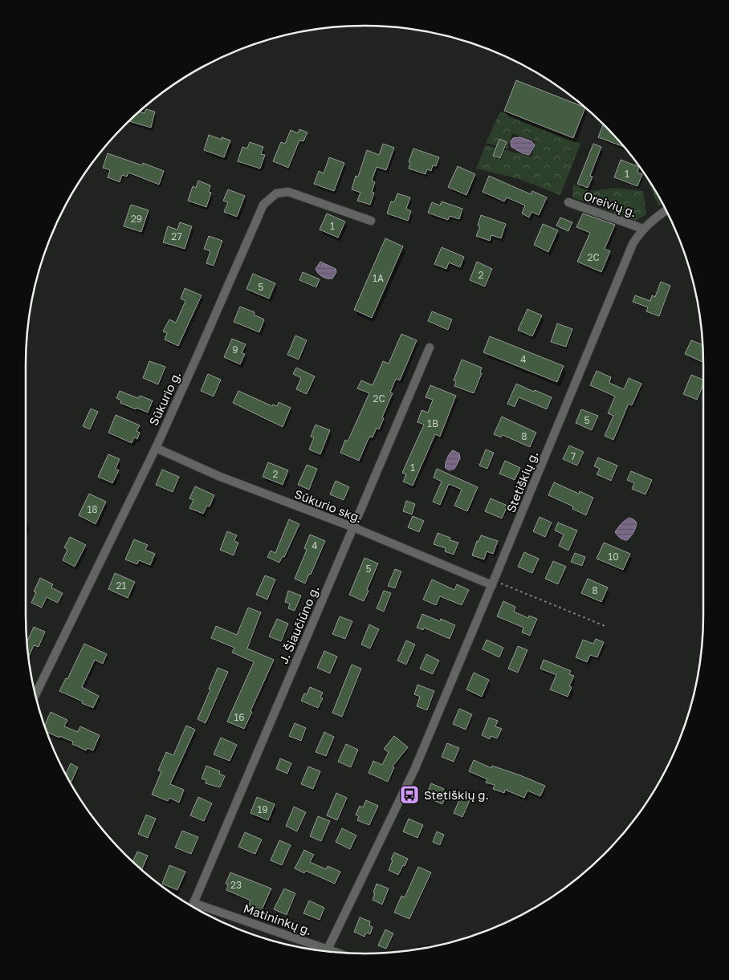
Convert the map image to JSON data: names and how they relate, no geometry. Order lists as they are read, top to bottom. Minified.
{"streets":{"street":["Oreivių g.","Sūkurio g.","Stetiškių g.","Sūkurio skg.","J. Šiaučiūno g.","Matininkų g."]},"crossings":[["Oreivių g.","Stetiškių g."],["Sūkurio g.","Sūkurio skg."],["Stetiškių g.","Sūkurio skg."],["Sūkurio skg.","J. Šiaučiūno g."]],"places":{"bus stop":["Stetiškių g."]},"house_numbers":["1","29","1","27","2C","2","1A","5","9","4","2C","5","1B","8","7","1","2","18","4","10","5","21","8","16","19","23"]}
